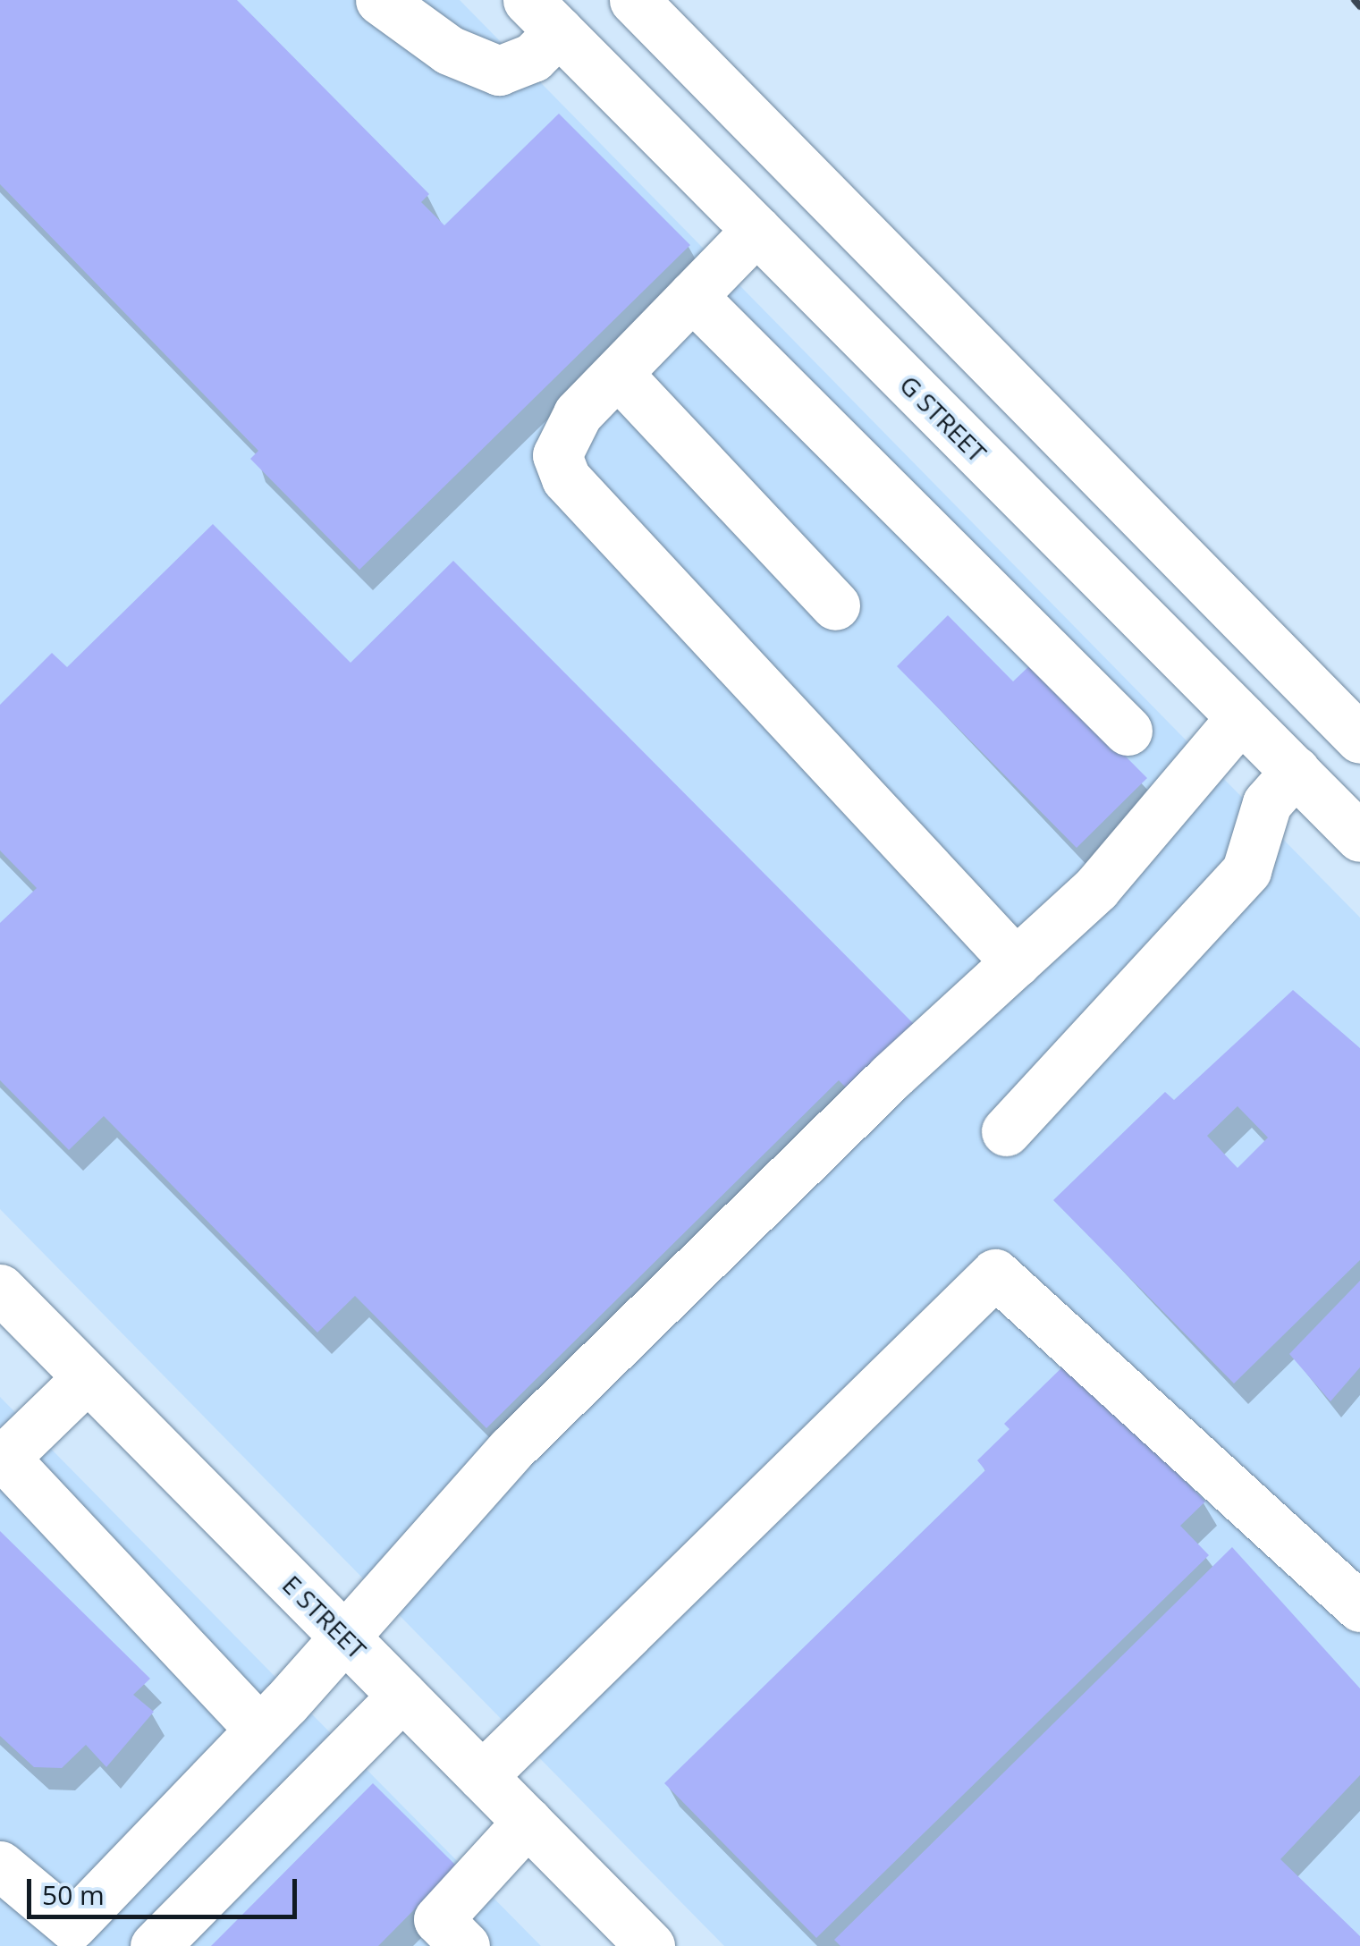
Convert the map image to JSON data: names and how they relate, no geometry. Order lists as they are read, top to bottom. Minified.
{"streets":{"street":["G STREET","E STREET"]},"scale_bar":"50 m"}
